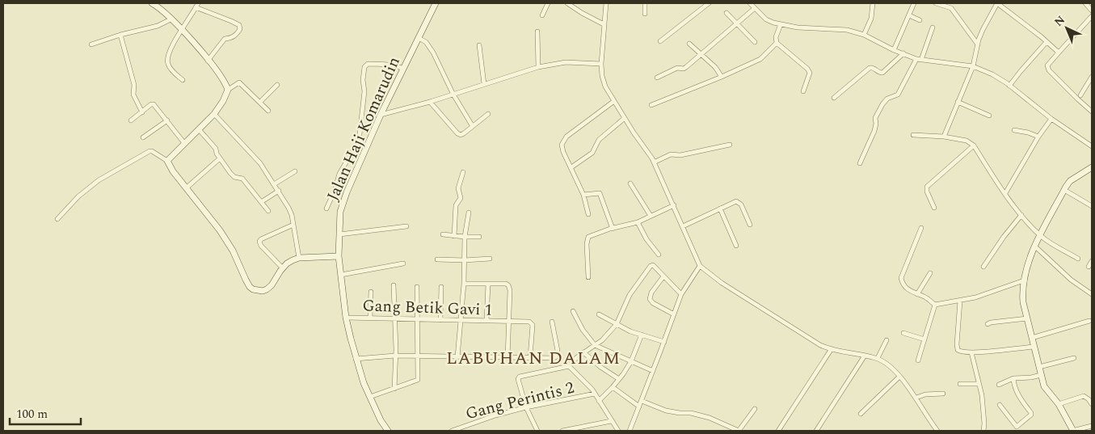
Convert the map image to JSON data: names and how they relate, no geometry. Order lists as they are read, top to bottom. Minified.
{"streets":{"street":["Jalan Haji Komarudin","Gang Betik Gavi 1","Gang Perintis 2"]},"crossings":[["Jalan Haji Komarudin","Gang Betik Gavi 1"]],"districts":["LABUHAN DALAM"],"scale_bar":"100 m","north":"top left"}
